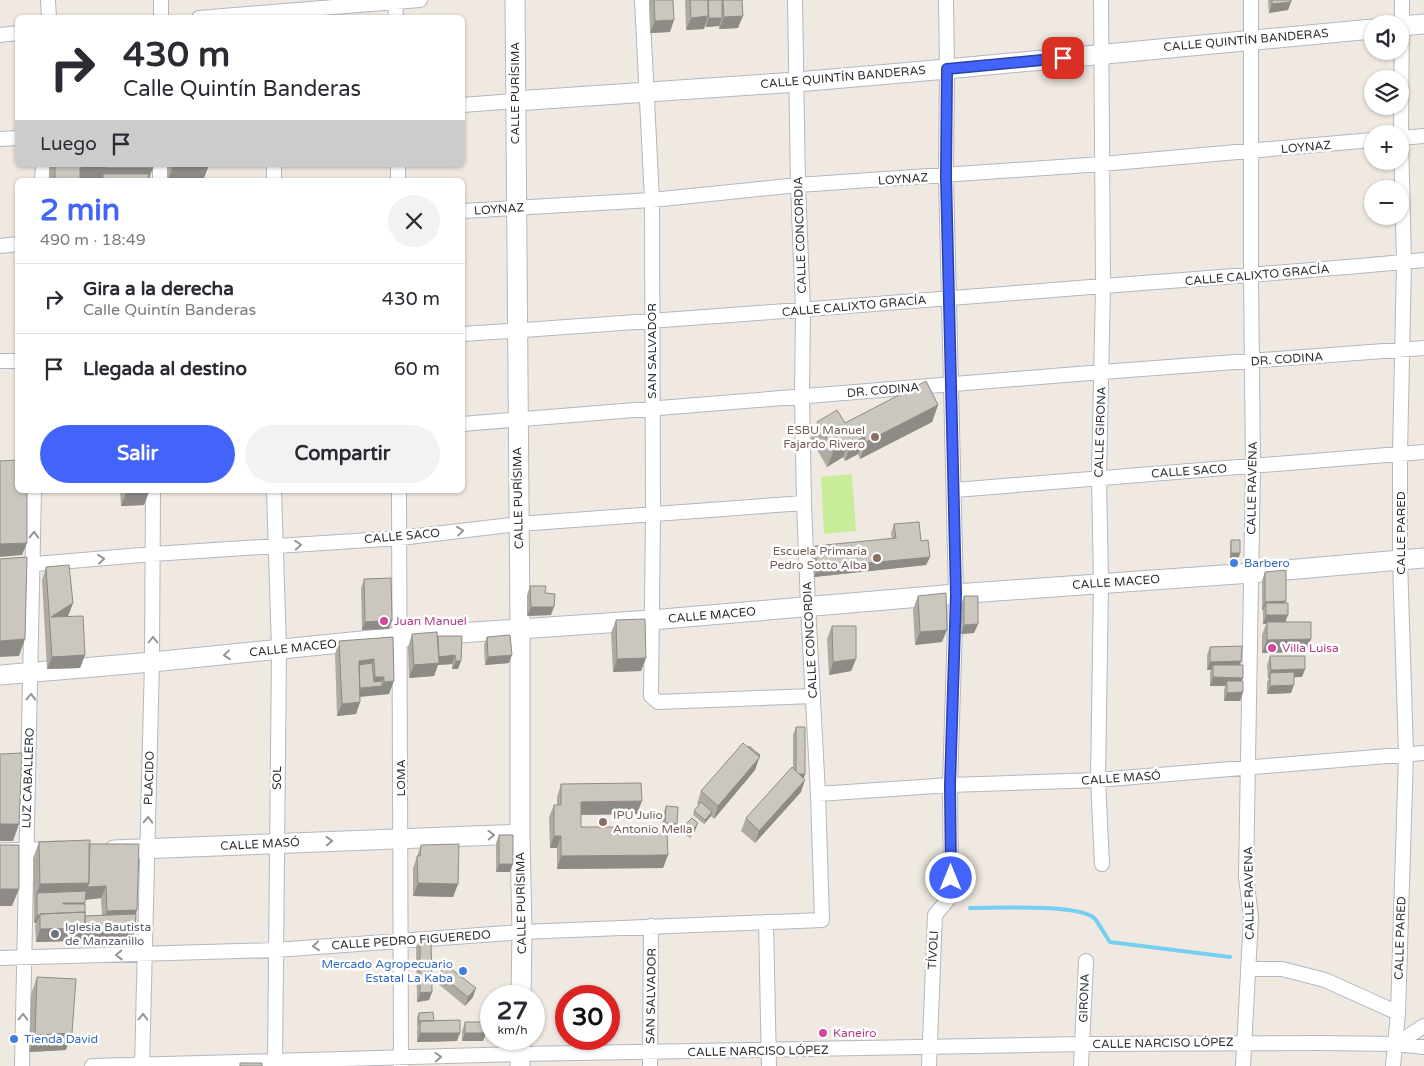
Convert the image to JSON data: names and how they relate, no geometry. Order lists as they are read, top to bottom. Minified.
{"streets":{"street":["CALLE QUINTÍN BANDERAS","CALLE PURÍSIMA","LOYNAZ","CALLE CONCORDIA","CALLE CALIXTO GRACÍA","SAN SALVADOR","DR. CODINA","CALLE GIRONA","CALLE SACO","CALLE RAVENA","CALLE PARED","CALLE MACEO","LUZ CABALLERO","PLACIDO","SOL","LOMA","CALLE MASÓ","CALLE PEDRO FIGUEREDO","TÍVOLI","GIRONA","CALLE NARCISO LÓPEZ"]},"crossings":[["CALLE QUINTÍN BANDERAS","CALLE PURÍSIMA"],["CALLE QUINTÍN BANDERAS","CALLE CONCORDIA"],["CALLE QUINTÍN BANDERAS","SAN SALVADOR"],["CALLE QUINTÍN BANDERAS","CALLE GIRONA"],["CALLE QUINTÍN BANDERAS","CALLE RAVENA"],["CALLE QUINTÍN BANDERAS","TÍVOLI"],["CALLE PURÍSIMA","LOYNAZ"],["CALLE PURÍSIMA","CALLE CALIXTO GRACÍA"],["CALLE PURÍSIMA","DR. CODINA"],["CALLE PURÍSIMA","CALLE SACO"],["CALLE PURÍSIMA","CALLE MACEO"],["CALLE PURÍSIMA","CALLE MASÓ"],["CALLE PURÍSIMA","CALLE PEDRO FIGUEREDO"],["LOYNAZ","CALLE CONCORDIA"],["LOYNAZ","SAN SALVADOR"],["LOYNAZ","CALLE GIRONA"],["LOYNAZ","CALLE RAVENA"],["LOYNAZ","TÍVOLI"],["CALLE CONCORDIA","CALLE CALIXTO GRACÍA"],["CALLE CONCORDIA","SAN SALVADOR"],["CALLE CONCORDIA","DR. CODINA"],["CALLE CONCORDIA","CALLE SACO"],["CALLE CONCORDIA","CALLE MACEO"],["CALLE CONCORDIA","CALLE MASÓ"],["CALLE CONCORDIA","CALLE PEDRO FIGUEREDO"],["CALLE CALIXTO GRACÍA","SAN SALVADOR"],["CALLE CALIXTO GRACÍA","CALLE GIRONA"],["CALLE CALIXTO GRACÍA","CALLE RAVENA"],["CALLE CALIXTO GRACÍA","CALLE PARED"],["CALLE CALIXTO GRACÍA","TÍVOLI"],["SAN SALVADOR","DR. CODINA"],["SAN SALVADOR","CALLE SACO"],["SAN SALVADOR","CALLE MACEO"],["SAN SALVADOR","CALLE PEDRO FIGUEREDO"],["SAN SALVADOR","CALLE NARCISO LÓPEZ"],["DR. CODINA","CALLE GIRONA"],["DR. CODINA","CALLE RAVENA"],["DR. CODINA","CALLE PARED"],["DR. CODINA","TÍVOLI"],["CALLE GIRONA","CALLE SACO"],["CALLE GIRONA","CALLE MACEO"],["CALLE GIRONA","CALLE MASÓ"],["CALLE SACO","CALLE RAVENA"],["CALLE SACO","CALLE PARED"],["CALLE SACO","LUZ CABALLERO"],["CALLE SACO","PLACIDO"],["CALLE SACO","SOL"],["CALLE SACO","LOMA"],["CALLE SACO","TÍVOLI"],["CALLE RAVENA","CALLE MACEO"],["CALLE RAVENA","CALLE MASÓ"],["CALLE RAVENA","CALLE NARCISO LÓPEZ"],["CALLE PARED","CALLE MACEO"],["CALLE PARED","CALLE MASÓ"],["CALLE PARED","CALLE NARCISO LÓPEZ"],["CALLE MACEO","LUZ CABALLERO"],["CALLE MACEO","PLACIDO"],["CALLE MACEO","SOL"],["CALLE MACEO","LOMA"],["CALLE MACEO","TÍVOLI"],["LUZ CABALLERO","CALLE MASÓ"],["LUZ CABALLERO","CALLE PEDRO FIGUEREDO"],["PLACIDO","CALLE MASÓ"],["PLACIDO","CALLE PEDRO FIGUEREDO"],["PLACIDO","CALLE NARCISO LÓPEZ"],["SOL","CALLE MASÓ"],["SOL","CALLE PEDRO FIGUEREDO"],["SOL","CALLE NARCISO LÓPEZ"],["LOMA","CALLE MASÓ"],["LOMA","CALLE PEDRO FIGUEREDO"],["LOMA","CALLE NARCISO LÓPEZ"],["CALLE MASÓ","TÍVOLI"],["TÍVOLI","CALLE NARCISO LÓPEZ"],["GIRONA","CALLE NARCISO LÓPEZ"]],"one_way":["LUZ CABALLERO","PLACIDO"],"places":["ESBU Manuel Fajardo Rivero","Escuela Primaria Pedro Sotto Alba","Barbero","Juan Manuel","Villa Luisa","IPU Julio Antonio Mella","Iglesia Bautista de Manzanillo","Mercado Agropecuario Estatal La Kaba","Kaneiro","Tienda David"],"page":{"map_buttons":["+","−"],"turn":["430 m","Calle Quintín Banderas"],"then":"Luego","heading":["2 min","490 m · 18:49"],"list":[{"name":"Gira a la derecha","note":"Calle Quintín Banderas","value":"430 m"},{"name":"Llegada al destino","value":"60 m"}],"buttons":["Salir","Compartir"],"speed":"27 km/h","limit":"30"}}
